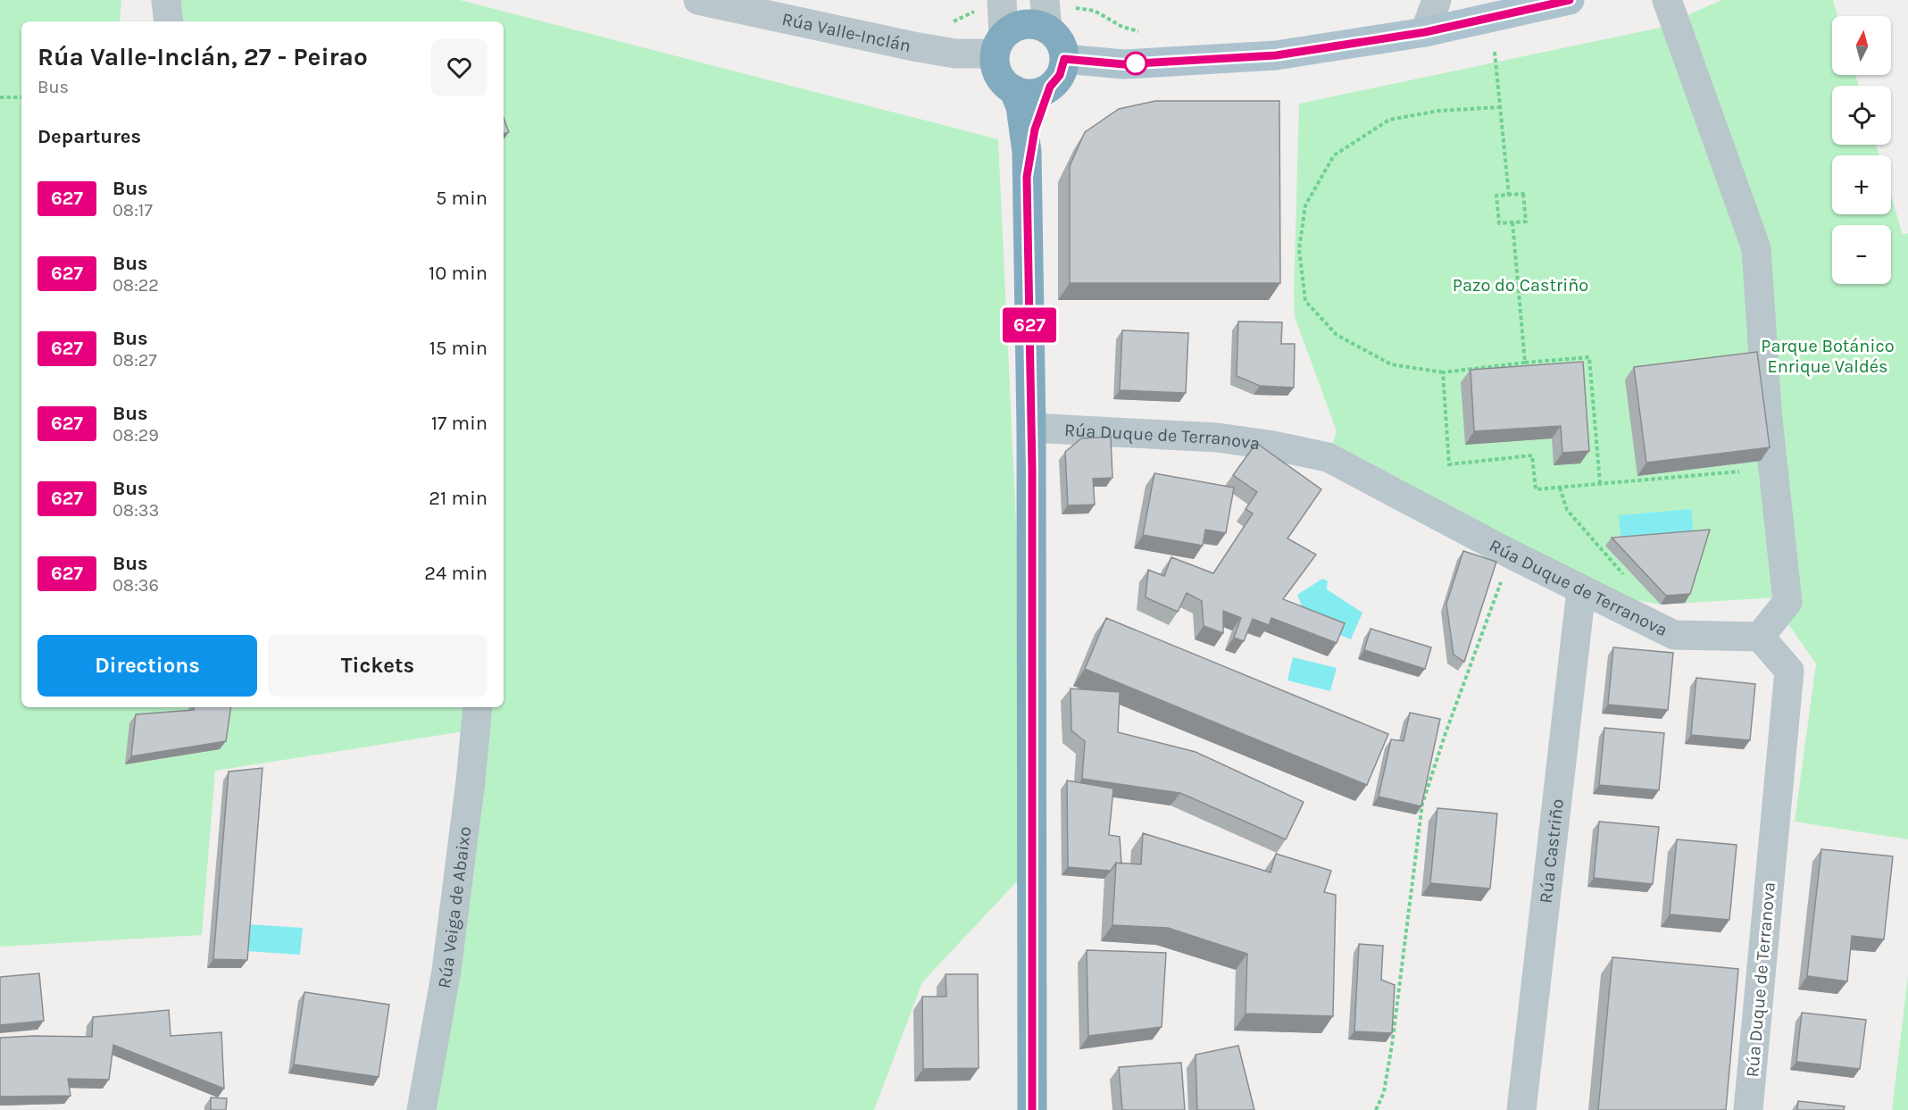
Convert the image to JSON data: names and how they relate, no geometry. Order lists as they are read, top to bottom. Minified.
{"streets":{"street":["Rúa Valle-Inclán","Rúa Duque de Terranova","Rúa Castriño","Rúa Veiga de Abaixo"]},"crossings":[["Rúa Duque de Terranova","Rúa Castriño"]],"parks":["Pazo do Castriño","Parque Botánico Enrique Valdés"],"lines":["bus line 627"],"north":"top","page":{"on_map":"627","map_buttons":["+","−"],"heading":[["Rúa Valle-Inclán, 27 - Peirao","Bus"],"Departures"],"list":[{"mark":"627","name":"Bus","note":"08:17","value":"5 min"},{"mark":"627","name":"Bus","note":"08:22","value":"10 min"},{"mark":"627","name":"Bus","note":"08:27","value":"15 min"},{"mark":"627","name":"Bus","note":"08:29","value":"17 min"},{"mark":"627","name":"Bus","note":"08:33","value":"21 min"},{"mark":"627","name":"Bus","note":"08:36","value":"24 min"}],"buttons":["Directions","Tickets"]}}
